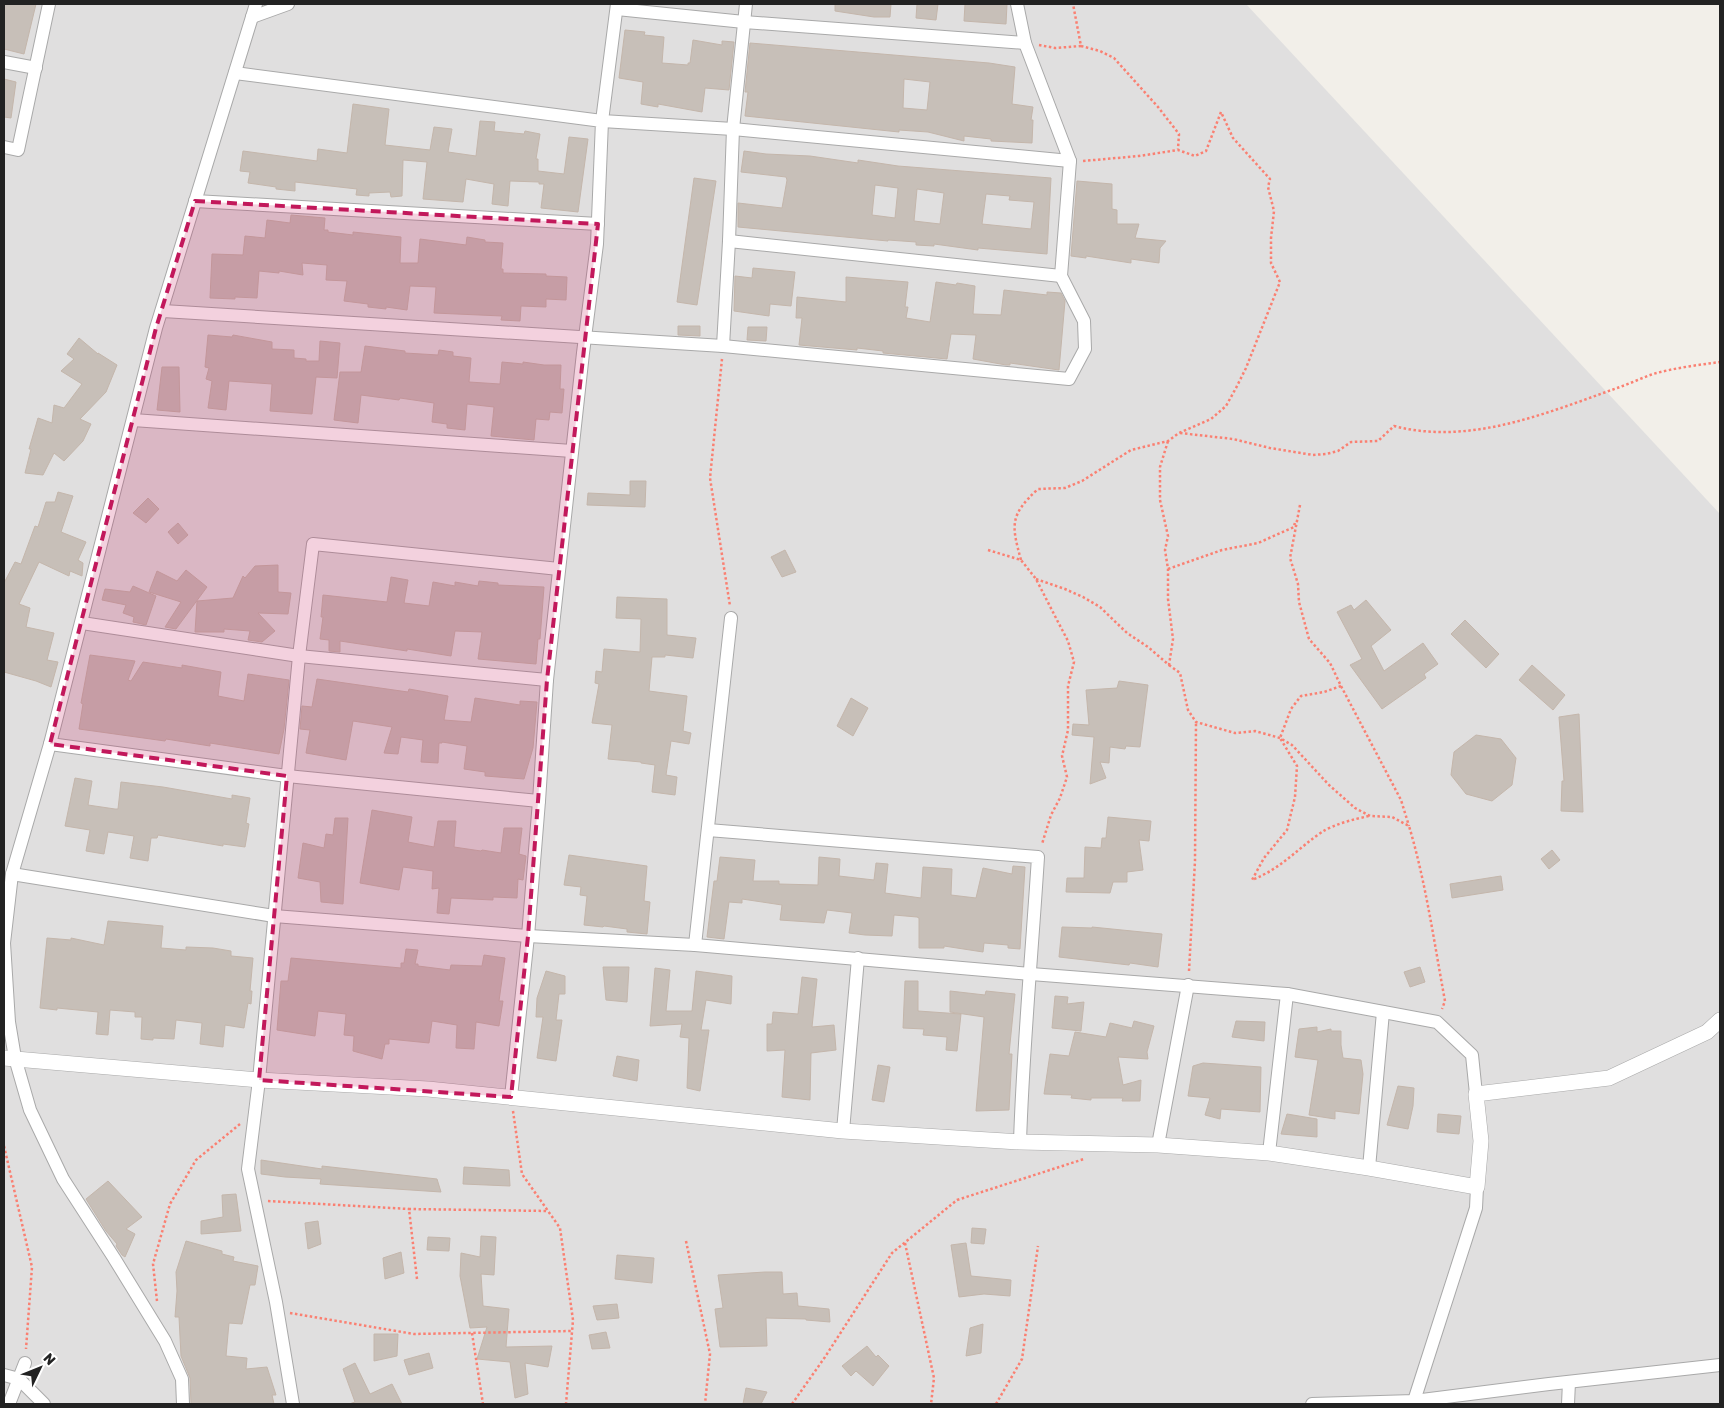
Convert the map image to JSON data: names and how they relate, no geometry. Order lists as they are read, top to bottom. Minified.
{"north":"top right"}
